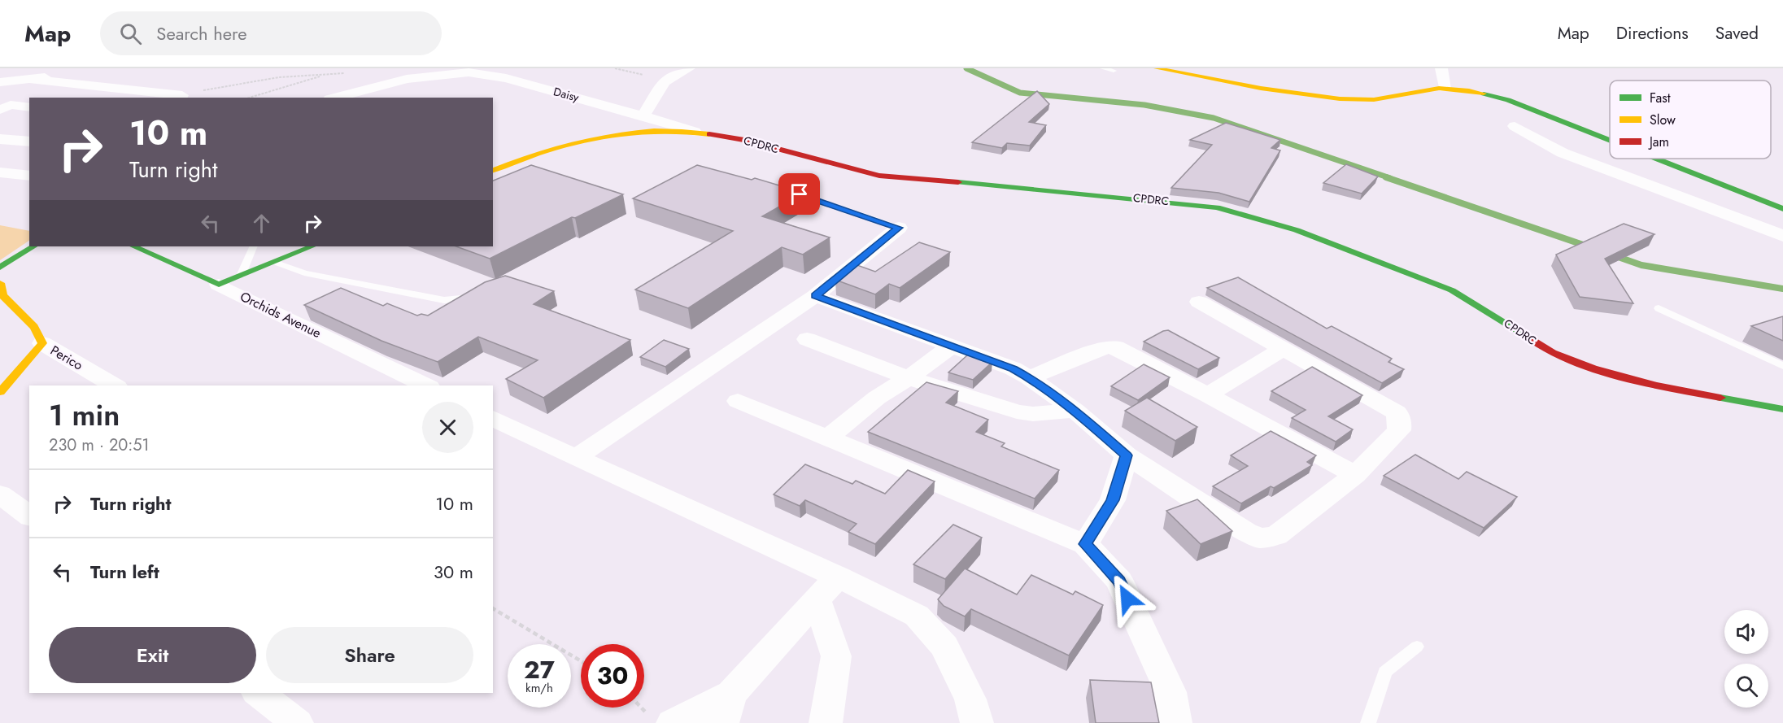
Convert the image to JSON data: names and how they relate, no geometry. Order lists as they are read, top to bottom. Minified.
{"streets":{"street":["Daisy","CPDRC","Orchids Avenue","Perico"]},"crossings":[["Daisy","CPDRC"]],"legend":["Fast","Slow","Jam"],"page":{"header":"Map","search":"Search here","nav":["Map","Directions","Saved"],"turn":["10 m","Turn right"],"heading":["1 min","230 m · 20:51"],"list":[{"name":"Turn right","value":"10 m"},{"name":"Turn left","value":"30 m"}],"buttons":["Exit","Share"],"speed":"27 km/h","limit":"30"}}
